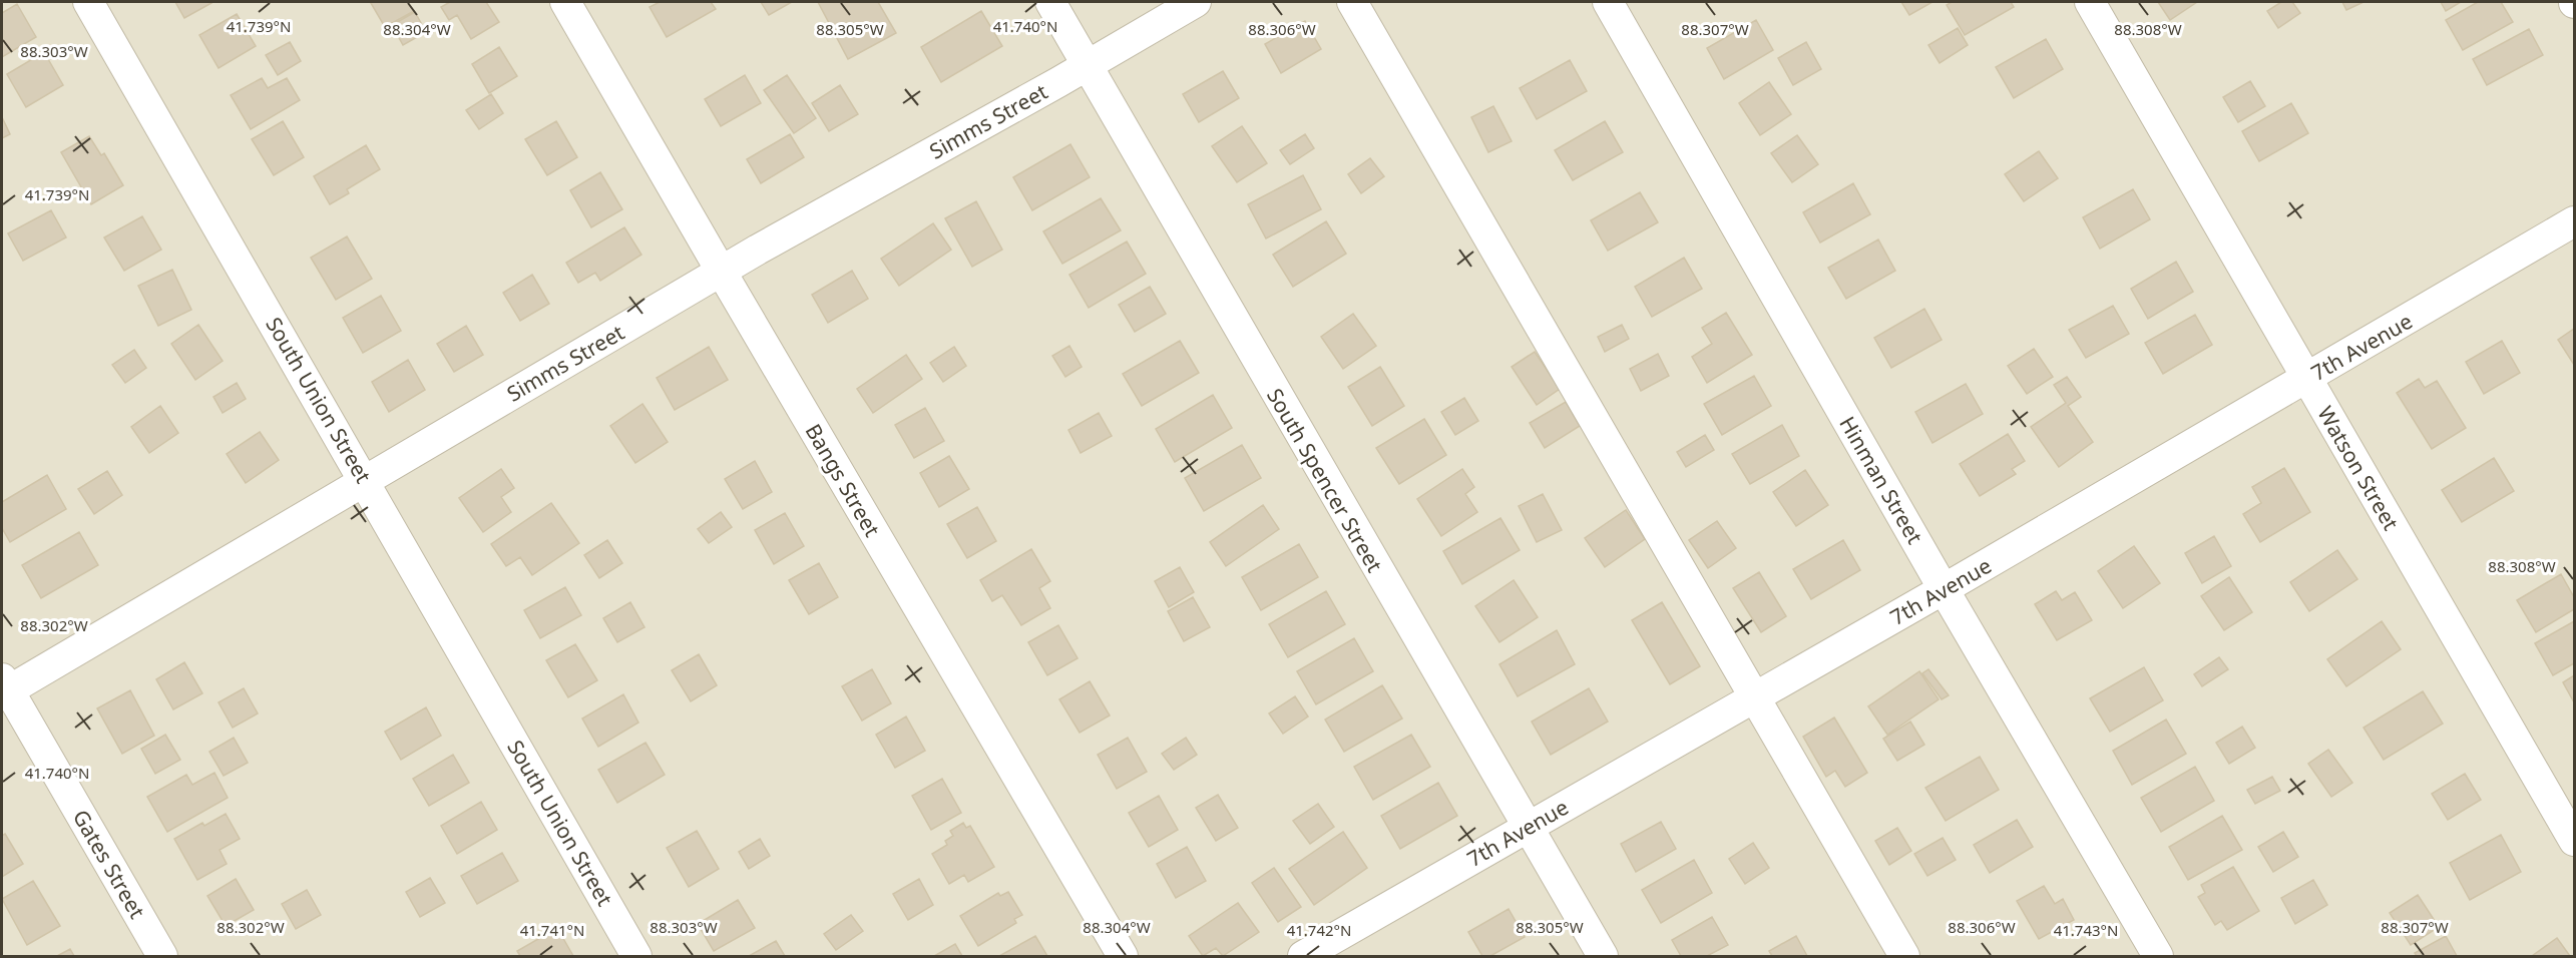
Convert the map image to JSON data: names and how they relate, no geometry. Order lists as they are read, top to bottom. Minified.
{"streets":{"street":["Simms Street","7th Avenue","South Union Street","Watson Street","Bangs Street","South Spencer Street","Hinman Street","Gates Street"]},"crossings":[["Simms Street","South Union Street"],["Simms Street","Bangs Street"],["Simms Street","South Spencer Street"],["Simms Street","Gates Street"],["7th Avenue","Watson Street"],["7th Avenue","South Spencer Street"],["7th Avenue","Hinman Street"]],"coordinates":["41.739°N","41.740°N","88.304°W","88.305°W","88.306°W","88.307°W","88.308°W","88.303°W","88.302°W","41.741°N","41.742°N","41.743°N"]}
